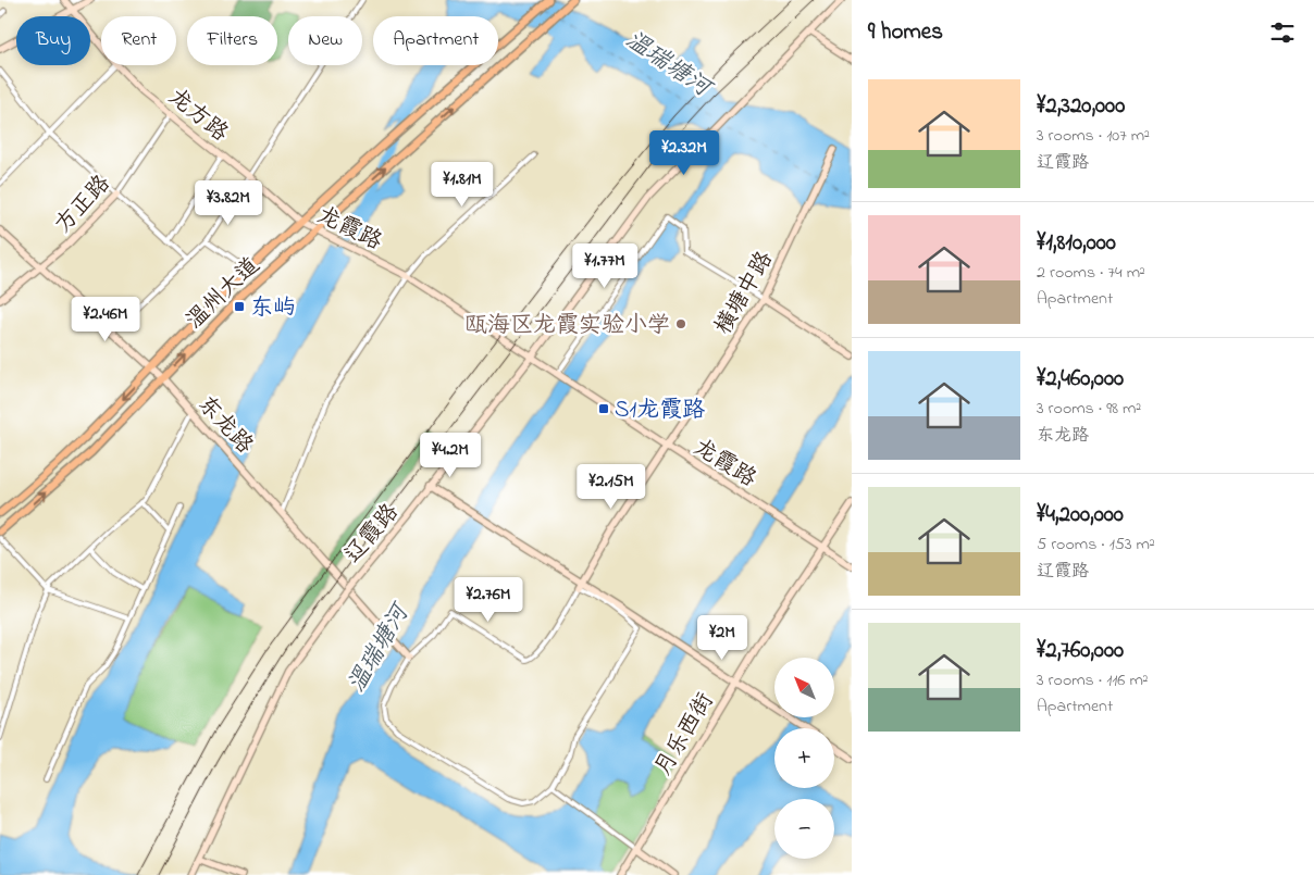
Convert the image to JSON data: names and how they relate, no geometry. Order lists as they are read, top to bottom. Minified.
{"streets":{"main road":["温州大道"],"street":["龙方路","方正路","龙霞路","横塘中路","东龙路","辽霞路","月乐西街"]},"crossings":[["龙方路","方正路"],["龙方路","龙霞路"],["龙方路","温州大道"],["方正路","东龙路"],["龙霞路","温州大道"],["龙霞路","横塘中路"],["龙霞路","辽霞路"],["龙霞路","月乐西街"],["温州大道","东龙路"]],"water":["温瑞塘河"],"places":{"transit":["东屿","S1龙霞路"],"other":["瓯海区龙霞实验小学"]},"north":"top left","page":{"heading":"9 homes","chip":["Buy","Rent","Filters","New","Apartment"],"list":[{"name":"¥2,320,000","note":"3 rooms · 107 m² · 辽霞路"},{"name":"¥1,810,000","note":"2 rooms · 74 m² · Apartment"},{"name":"¥2,460,000","note":"3 rooms · 98 m² · 东龙路"},{"name":"¥4,200,000","note":"5 rooms · 153 m² · 辽霞路"},{"name":"¥2,760,000","note":"3 rooms · 116 m² · Apartment"}],"price":["¥2.32M","¥1.81M","¥3.82M","¥1.77M","¥2.46M","¥4.2M","¥2.15M","¥2.76M","¥2M"],"map_buttons":["+","−"]}}
